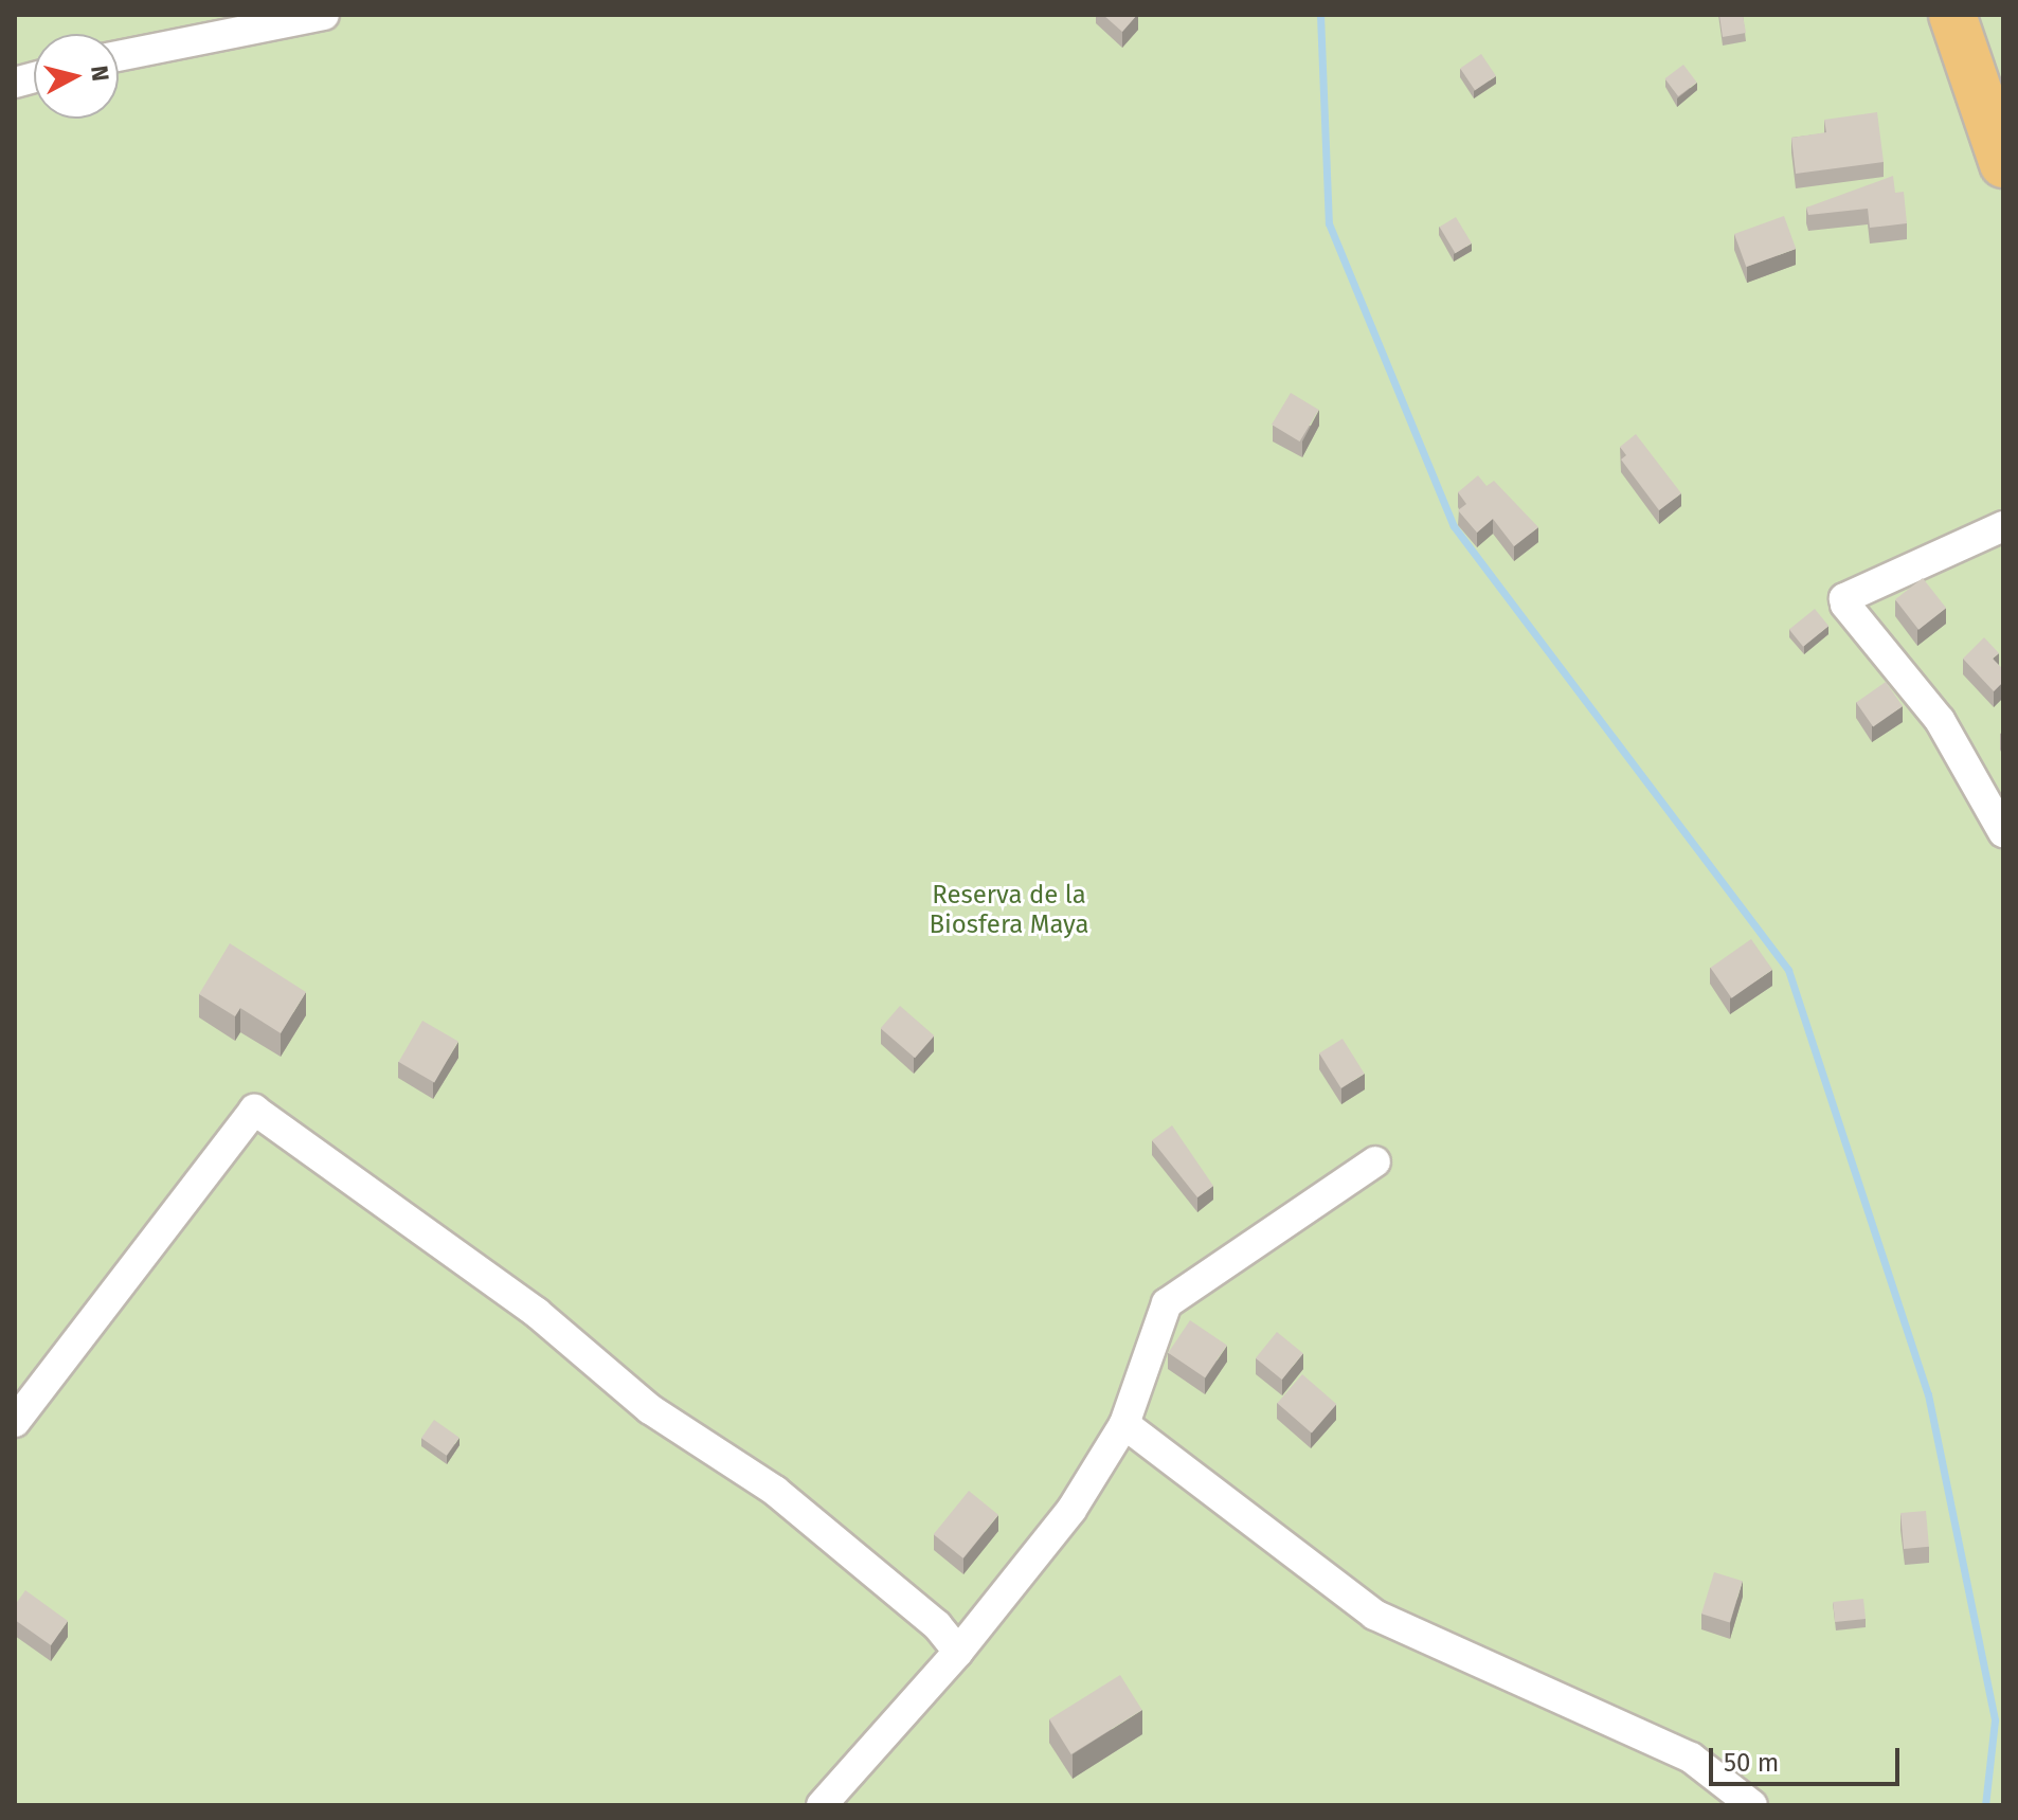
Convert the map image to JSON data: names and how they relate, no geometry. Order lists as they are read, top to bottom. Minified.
{"parks":["Reserva de la Biosfera Maya"],"scale_bar":"50 m","north":"right"}
